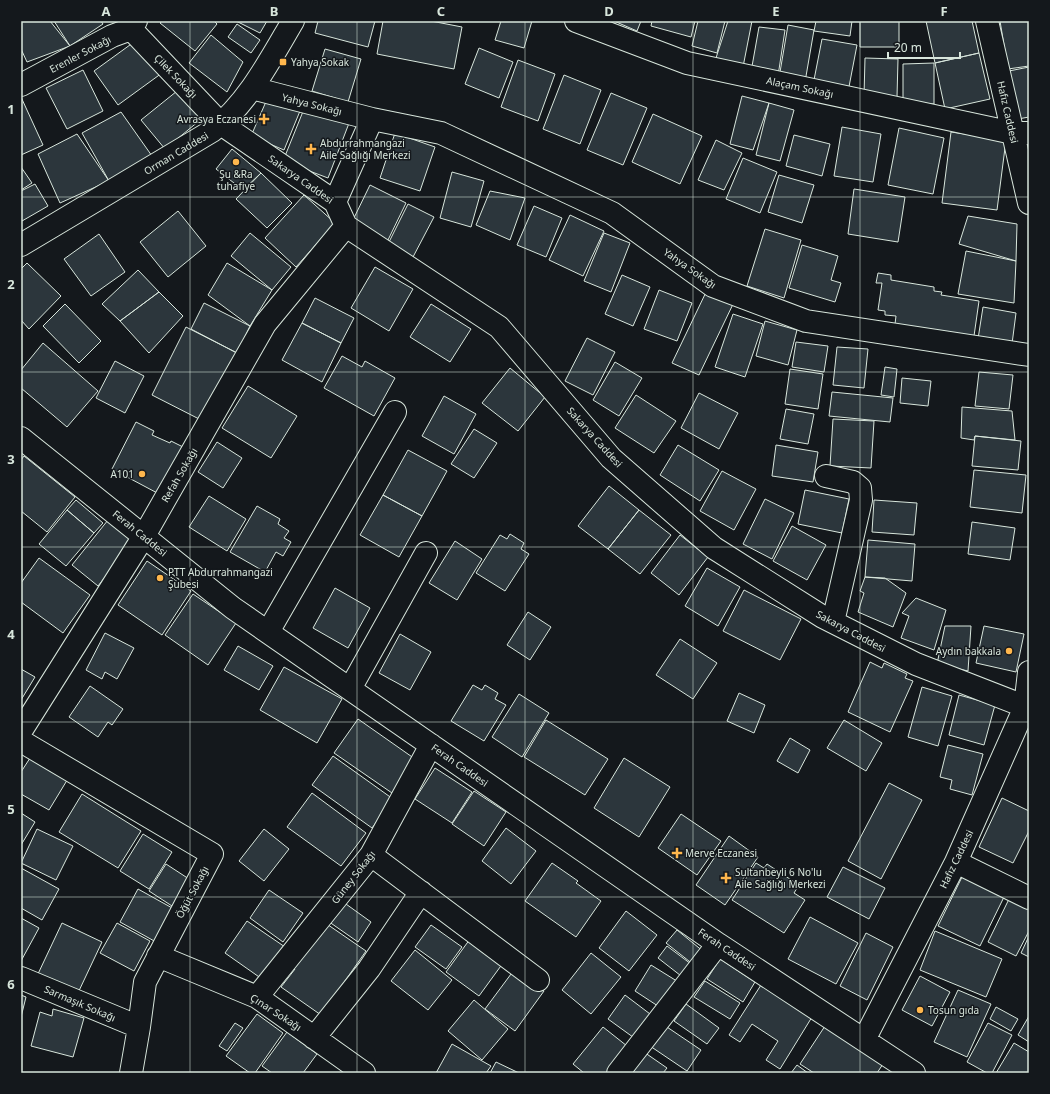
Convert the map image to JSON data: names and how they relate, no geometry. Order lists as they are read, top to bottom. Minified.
{"streets":{"street":["Erenler Sokağı","Çilek Sokağı","Alaçam Sokağı","Yahya Sokağı","Hafız Caddesi","Orman Caddesi","Sakarya Caddesi","Refah Sokağı","Ferah Caddesi","Güney Sokağı","Öğüt Sokağı","Sarmaşık Sokağı","Çınar Sokağı"]},"crossings":[["Erenler Sokağı","Çilek Sokağı"],["Çilek Sokağı","Orman Caddesi"],["Çilek Sokağı","Sakarya Caddesi"],["Alaçam Sokağı","Hafız Caddesi"],["Yahya Sokağı","Orman Caddesi"],["Hafız Caddesi","Sakarya Caddesi"],["Hafız Caddesi","Ferah Caddesi"],["Orman Caddesi","Sakarya Caddesi"],["Sakarya Caddesi","Refah Sokağı"],["Refah Sokağı","Ferah Caddesi"],["Ferah Caddesi","Güney Sokağı"],["Güney Sokağı","Çınar Sokağı"],["Öğüt Sokağı","Sarmaşık Sokağı"],["Öğüt Sokağı","Çınar Sokağı"]],"places":{"transit":["Yahya Sokak"],"health":["Avrasya Eczanesi","Abdurrahmangazi Aile Sağlığı Merkezi","Merve Eczanesi","Sultanbeyli 6 No'lu Aile Sağlığı Merkezi"],"other":["Şu &Ra tuhafiye","A101","PTT Abdurrahmangazi Şubesi","Aydın bakkala","Tosun gıda"]},"scale_bar":"20 m","grid":{"columns":["A","B","C","D","E","F"],"rows":["1","2","3","4","5","6"]}}
